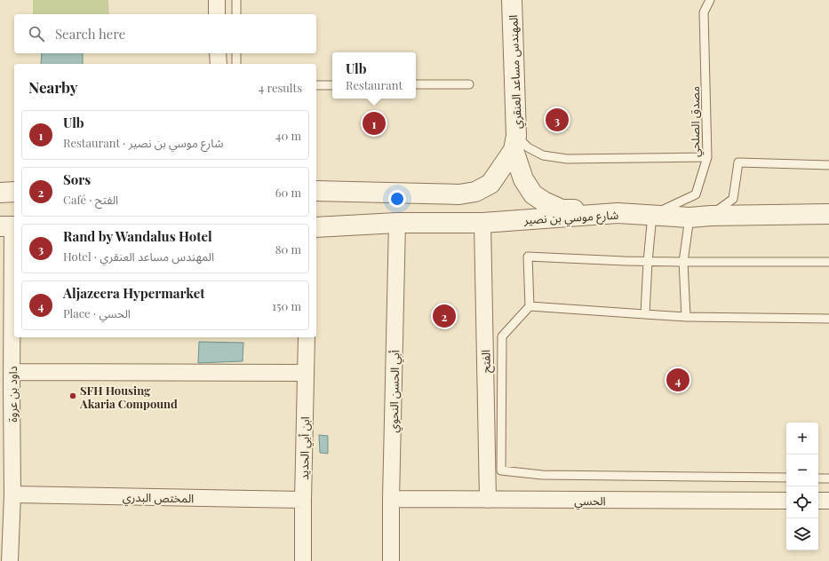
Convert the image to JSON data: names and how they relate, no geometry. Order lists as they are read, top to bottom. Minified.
{"streets":{"street":["المهندس مساعد العنقري","شارع موسي بن نصير","الفتح","أبي الحسن النحوي","داود بن عروة","ابن أبي الحديد","المختص البدري","الحسي"],"lane":["مصدق الصلحي"]},"crossings":[["المهندس مساعد العنقري","شارع موسي بن نصير"],["مصدق الصلحي","شارع موسي بن نصير"],["شارع موسي بن نصير","الفتح"],["شارع موسي بن نصير","أبي الحسن النحوي"],["الفتح","الحسي"],["أبي الحسن النحوي","الحسي"],["داود بن عروة","المختص البدري"],["ابن أبي الحديد","المختص البدري"]],"places":["SFH Housing Akaria Compound"],"page":{"search":"Search here","popup":["Ulb","Restaurant"],"heading":["Nearby","4 results"],"pins":["3","1","2","4"],"list":[{"mark":"1","name":"Ulb","note":"Restaurant · شارع موسي بن نصير","value":"40 m"},{"mark":"2","name":"Sors","note":"Café · الفتح","value":"60 m"},{"mark":"3","name":"Rand by Wandalus Hotel","note":"Hotel · المهندس مساعد العنقري","value":"80 m"},{"mark":"4","name":"Aljazeera Hypermarket","note":"Place · الحسي","value":"150 m"}],"map_buttons":["+","−"]}}
